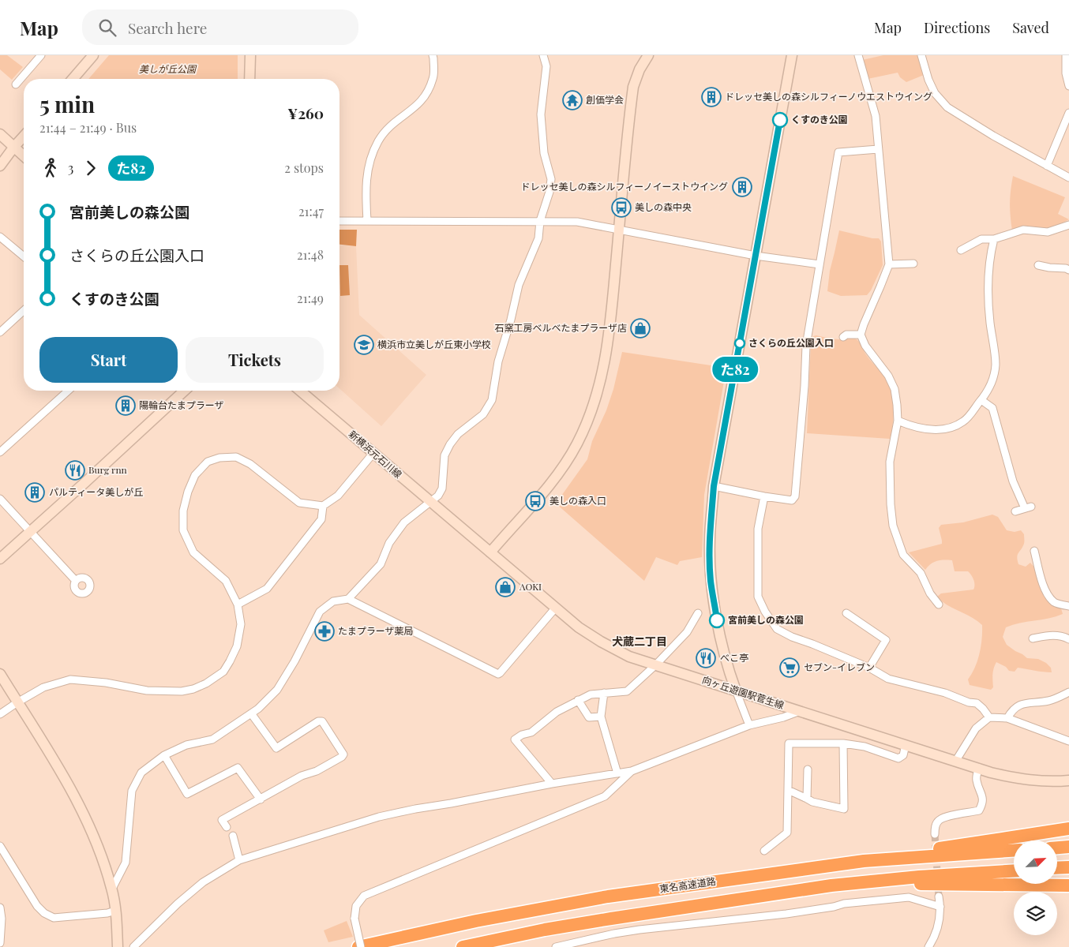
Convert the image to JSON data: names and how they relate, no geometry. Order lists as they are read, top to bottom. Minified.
{"streets":{"highway":["東名高速道路"],"street":["新横浜元石川線","向ヶ丘遊園駅菅生線"]},"crossings":[["新横浜元石川線","向ヶ丘遊園駅菅生線"]],"districts":["犬蔵二丁目"],"parks":["美しが丘公園"],"places":{"building":["ドレッセ美しの森シルフィーノウエストウイング","ドレッセ美しの森シルフィーノイーストウイング","陽輪台たまプラーザ","パルティータ美しが丘"],"temple":["創価学会"],"other":["くすのき公園","さくらの丘公園入口","宮前美しの森公園"],"bus stop":["美しの森中央","美しの森入口"],"shop":["石窯工房ベルベたまプラーザ店","AOKI"],"school or university":["横浜市立美しが丘東小学校"],"restaurant":["Burg rnn","べこ亭"],"pharmacy":["たまプラーザ薬局"],"supermarket":["セブン-イレブン"]},"lines":["bus line た82"],"north":"top right","page":{"header":"Map","search":"Search here","nav":["Map","Directions","Saved"],"on_map":"た82","heading":["5 min","21:44 – 21:49 · Bus","¥260"],"legs":["3","た82","2 stops"],"list":[{"name":"宮前美しの森公園","value":"21:47"},{"name":"さくらの丘公園入口","value":"21:48"},{"name":"くすのき公園","value":"21:49"}],"buttons":["Start","Tickets"]}}
